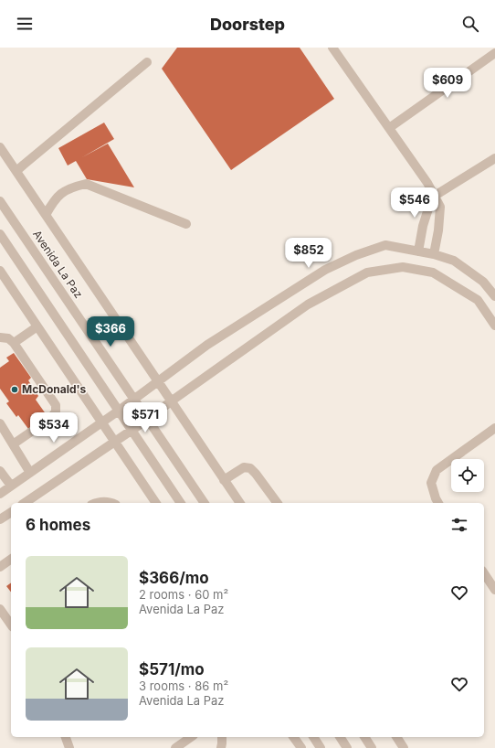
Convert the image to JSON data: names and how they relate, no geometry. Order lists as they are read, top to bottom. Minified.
{"streets":{"street":["Avenida La Paz"]},"places":["McDonald's"],"page":{"header":"Doorstep","price":["$609","$546","$852","$366","$571","$534"],"heading":"6 homes","list":[{"name":"$366/mo","note":"2 rooms · 60 m² · Avenida La Paz"},{"name":"$571/mo","note":"3 rooms · 86 m² · Avenida La Paz"}]}}
